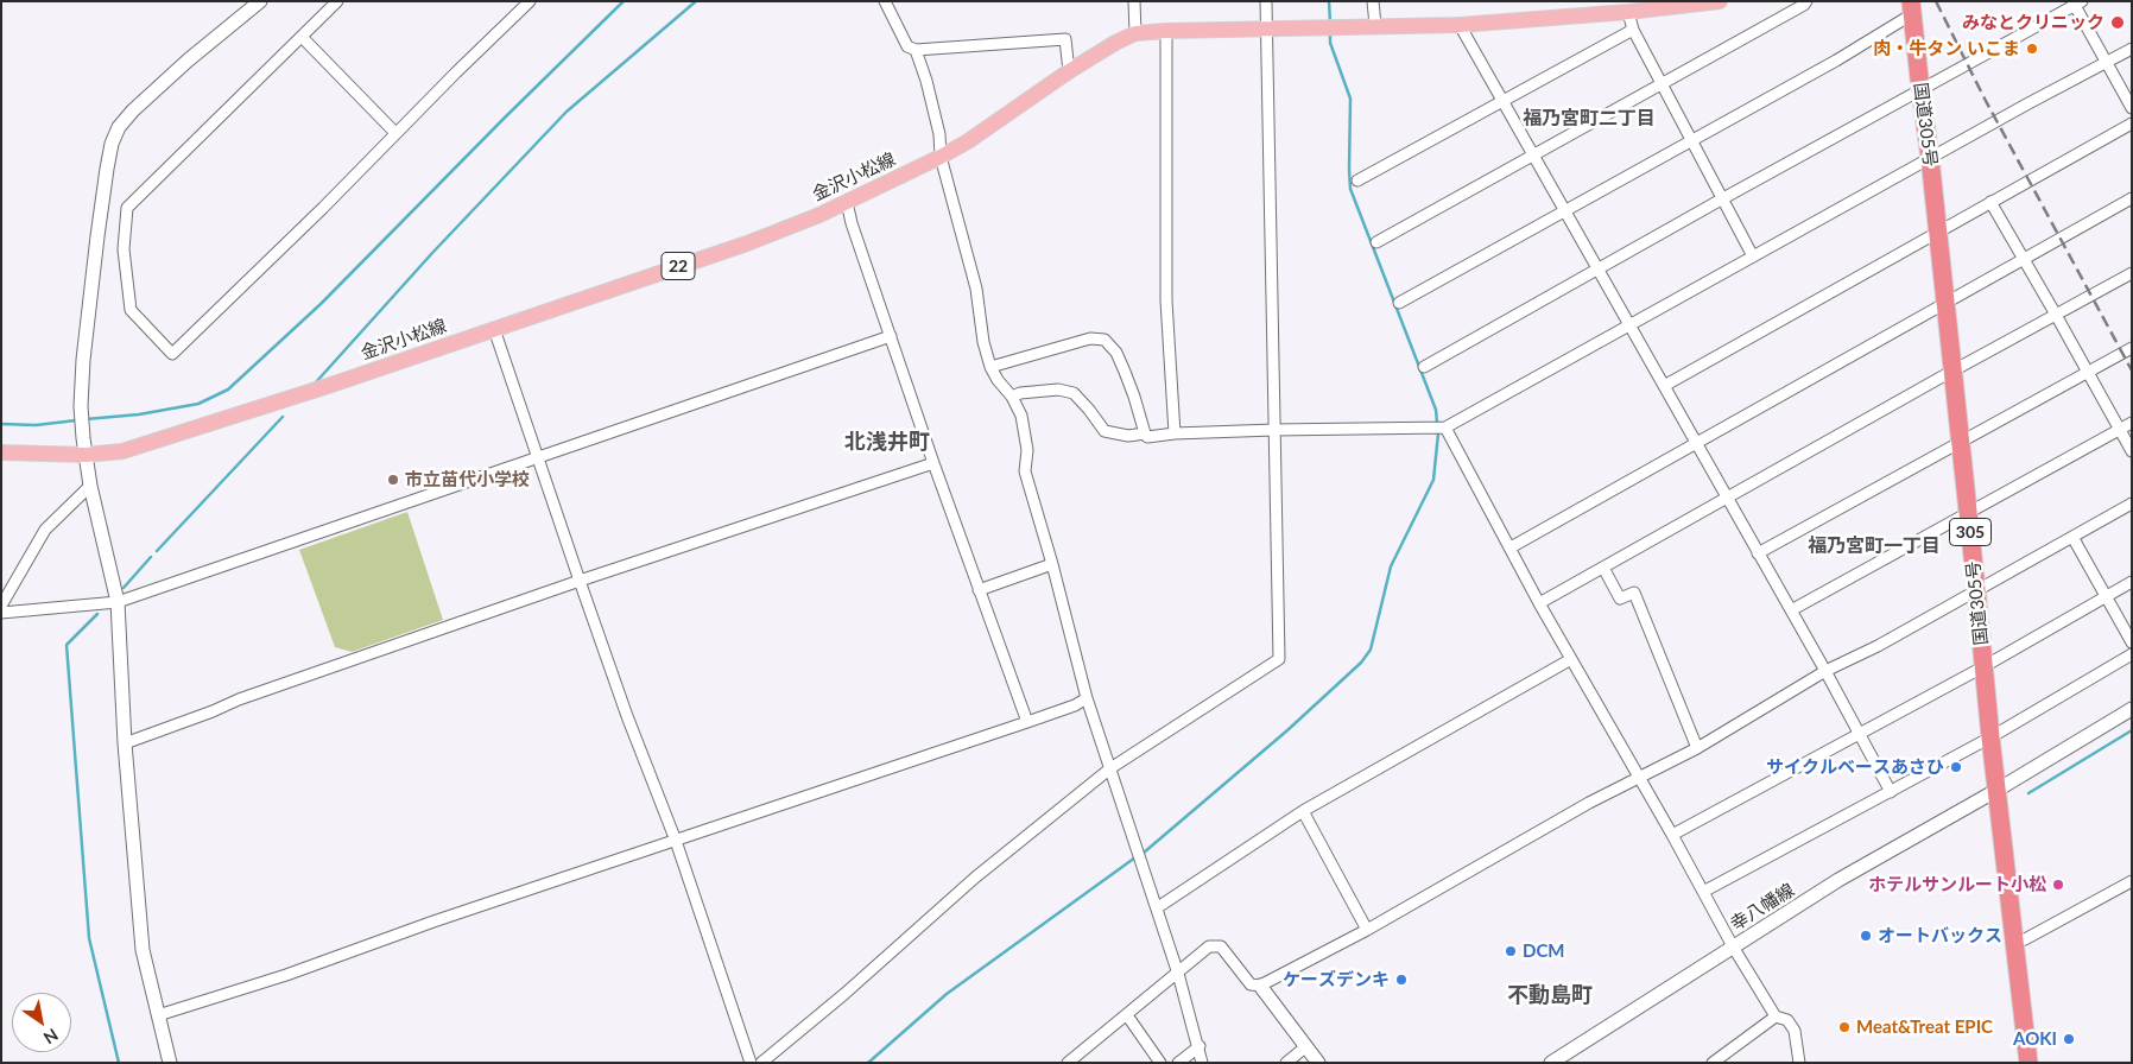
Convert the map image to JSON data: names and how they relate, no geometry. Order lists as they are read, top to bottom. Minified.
{"streets":{"highway":["国道305号","305"],"main road":["金沢小松線","22"],"street":["幸八幡線"]},"crossings":[["国道305号","幸八幡線"]],"districts":["福乃宮町二丁目","北浅井町","福乃宮町一丁目","不動島町"],"places":["みなとクリニック","肉・牛タン いこま","市立苗代小学校","サイクルベースあさひ","ホテルサンルート小松","オートバックス","DCM","ケーズデンキ","Meat&Treat EPIC","AOKI"],"north":"bottom right"}
